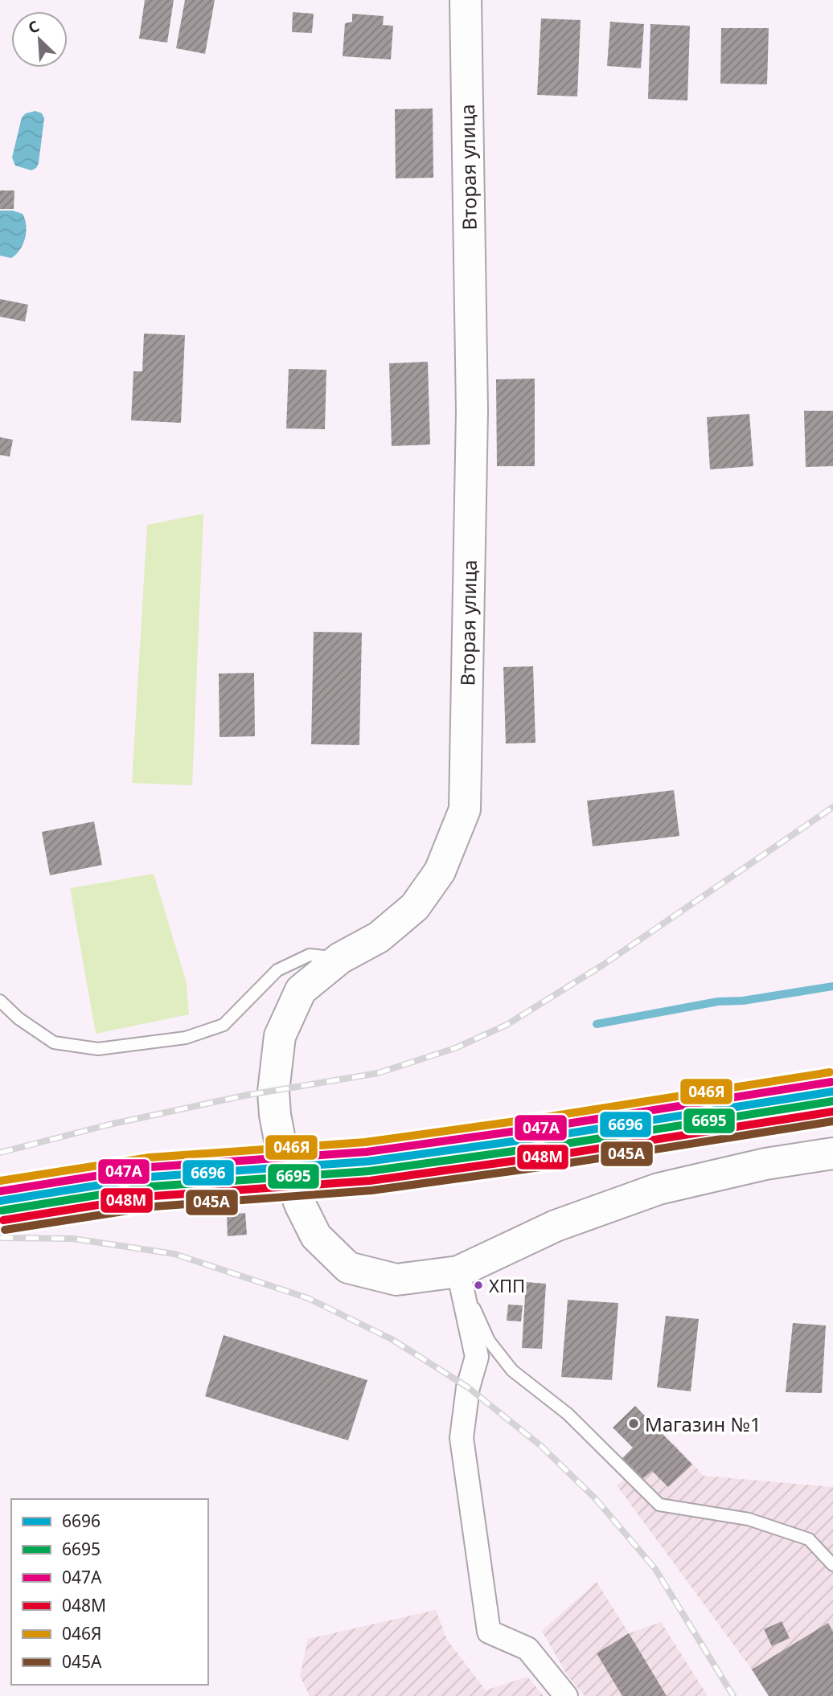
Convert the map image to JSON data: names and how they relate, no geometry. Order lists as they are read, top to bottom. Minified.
{"streets":{"street":["Вторая улица"]},"places":["ХПП","Магазин №1"],"lines":["transit line 046Я","transit line 047А","transit line 6696","transit line 6695","transit line 048М","transit line 045А"],"legend":["6696","6695","047А","048М","046Я","045А"],"north":"top left"}
